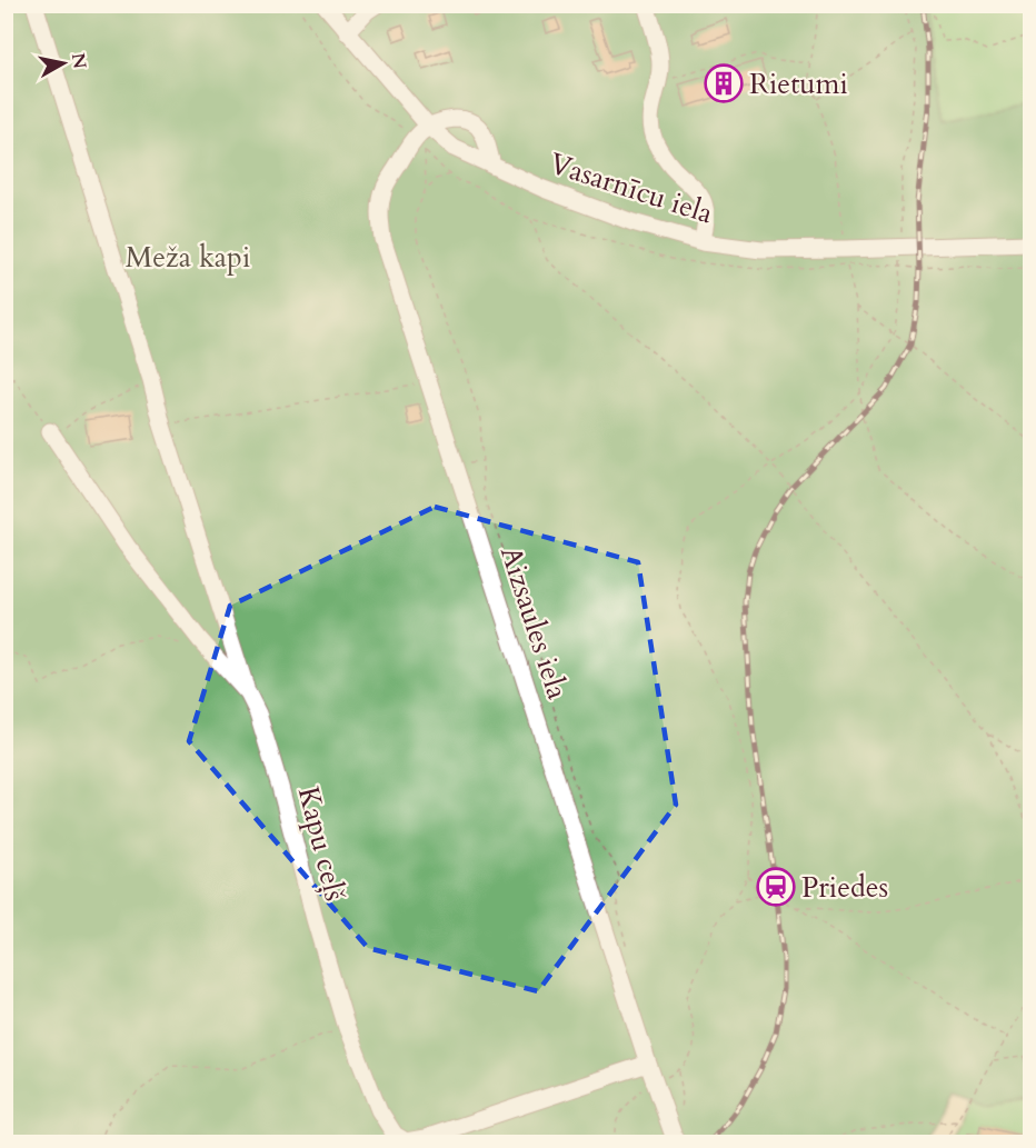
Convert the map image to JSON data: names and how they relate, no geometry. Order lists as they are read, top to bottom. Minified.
{"streets":{"street":["Vasarnīcu iela","Aizsaules iela","Kapu ceļš"]},"crossings":[["Vasarnīcu iela","Aizsaules iela"],["Aizsaules iela","Kapu ceļš"]],"parks":["Meža kapi"],"places":{"building":["Rietumi"],"station":["Priedes"]},"north":"right"}
